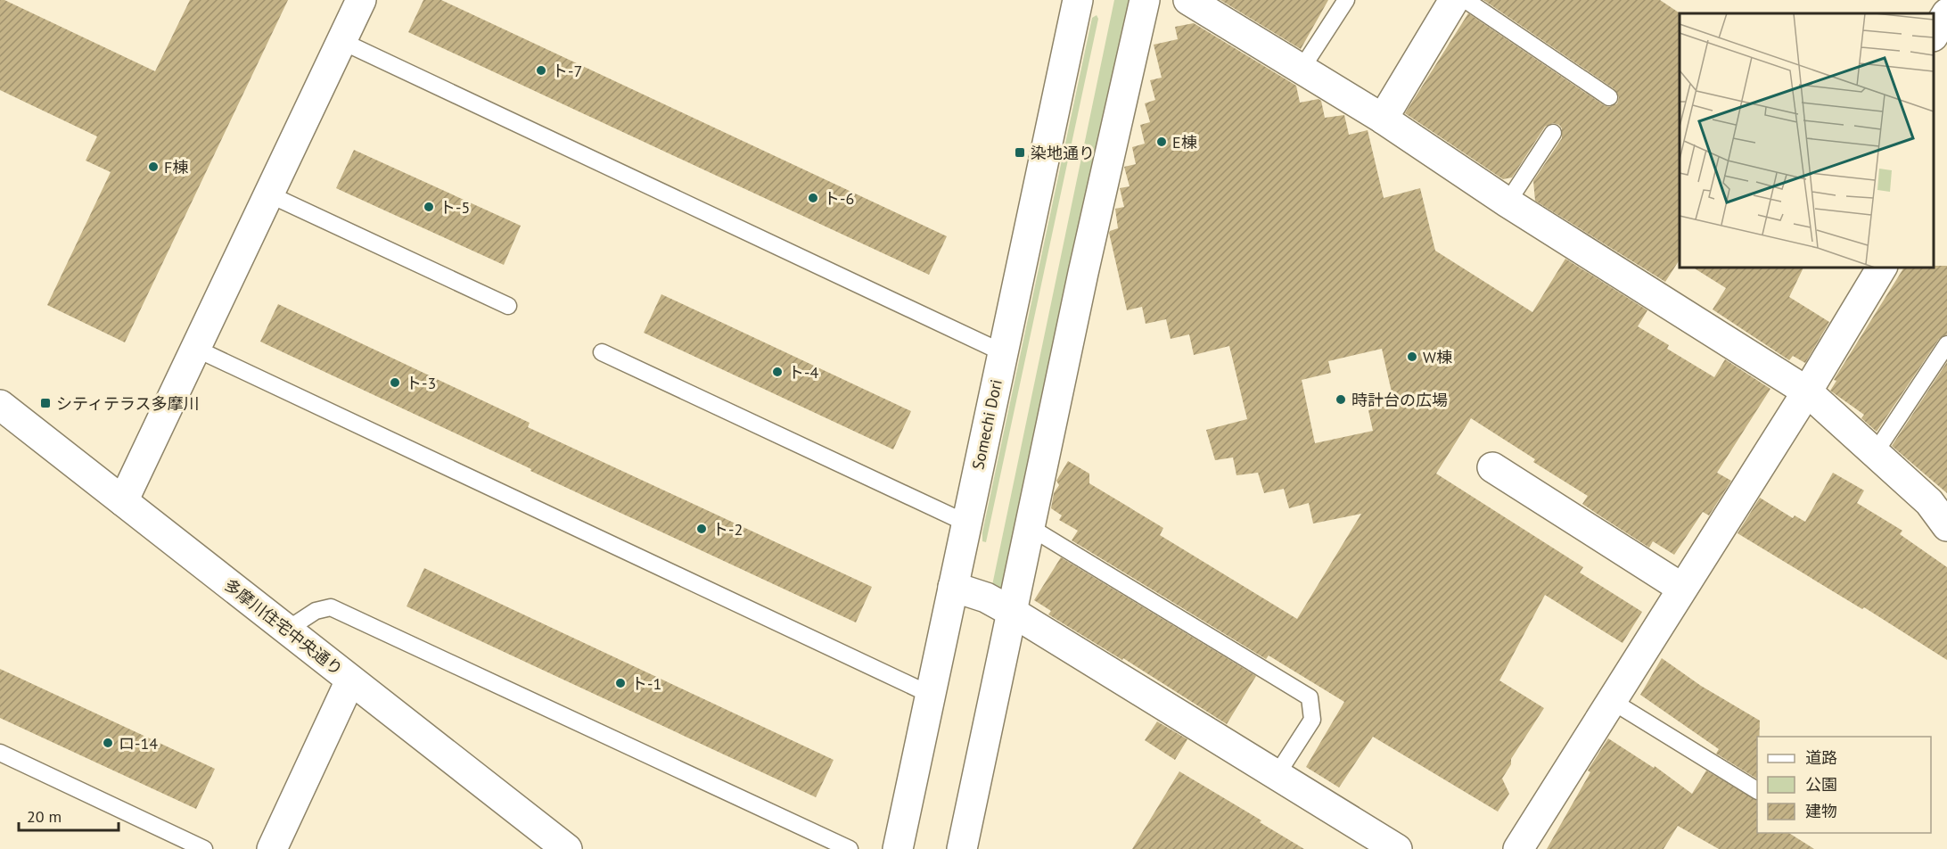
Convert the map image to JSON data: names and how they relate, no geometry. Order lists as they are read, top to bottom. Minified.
{"streets":{"street":["Somechi Dori","多摩川住宅中央通り"]},"places":{"other":["ト-7","E棟","F棟","ト-6","ト-5","W棟","ト-4","ト-3","時計台の広場","ト-2","ト-1","ロ-14"],"transit":["染地通り","シティテラス多摩川"]},"legend":["道路","公園","建物"],"scale_bar":"20 m"}
